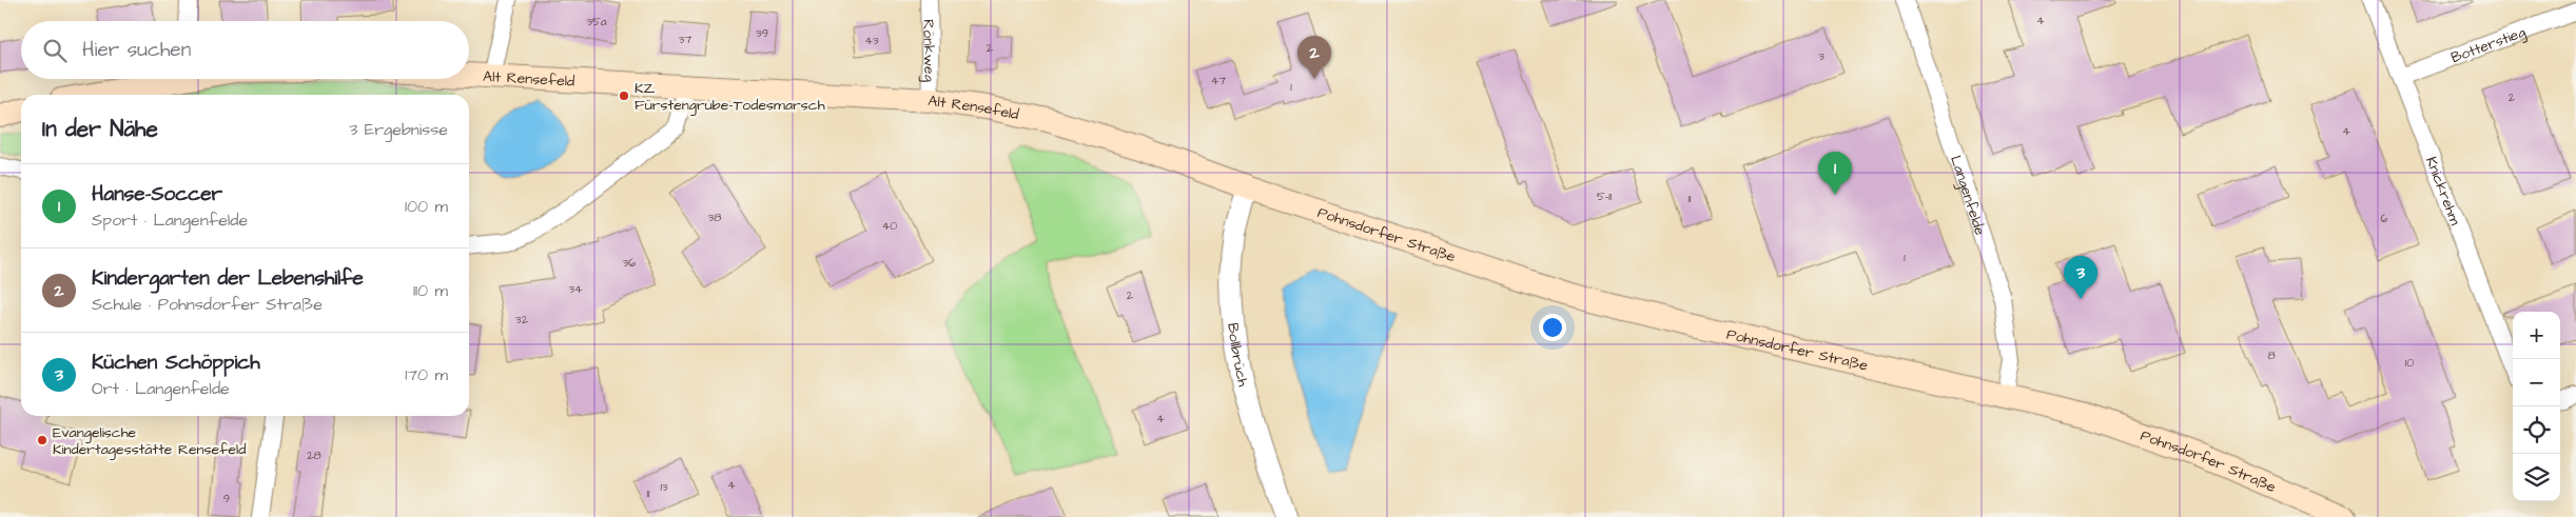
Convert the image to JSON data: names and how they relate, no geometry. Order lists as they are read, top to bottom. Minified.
{"streets":{"main road":["Alt Rensefeld","Pohnsdorfer Straße"],"street":["Botterstieg","Rönkweg","Knickrehm","Langenfelde","Bollbrüch"]},"crossings":[["Botterstieg","Knickrehm"],["Rönkweg","Alt Rensefeld"],["Alt Rensefeld","Pohnsdorfer Straße"],["Alt Rensefeld","Bollbrüch"],["Langenfelde","Pohnsdorfer Straße"],["Pohnsdorfer Straße","Bollbrüch"]],"places":["KZ Fürstengrube-Todesmarsch","Evangelische Kindertagesstätte Rensefeld"],"house_numbers":["4","35a","39","37","43","2","3","47","1","2","4","5-11","11","38","6","40","1","36","34","2","32","8","10","4","28","4","13","11","9"],"page":{"search":"Hier suchen","pins":["2","1","3"],"heading":["In der Nähe","3 Ergebnisse"],"list":[{"mark":"1","name":"Hanse-Soccer","note":"Sport · Langenfelde","value":"100 m"},{"mark":"2","name":"Kindergarten der Lebenshilfe","note":"Schule · Pohnsdorfer Straße","value":"110 m"},{"mark":"3","name":"Küchen Schöppich","note":"Ort · Langenfelde","value":"170 m"}],"map_buttons":["+","−"]}}
